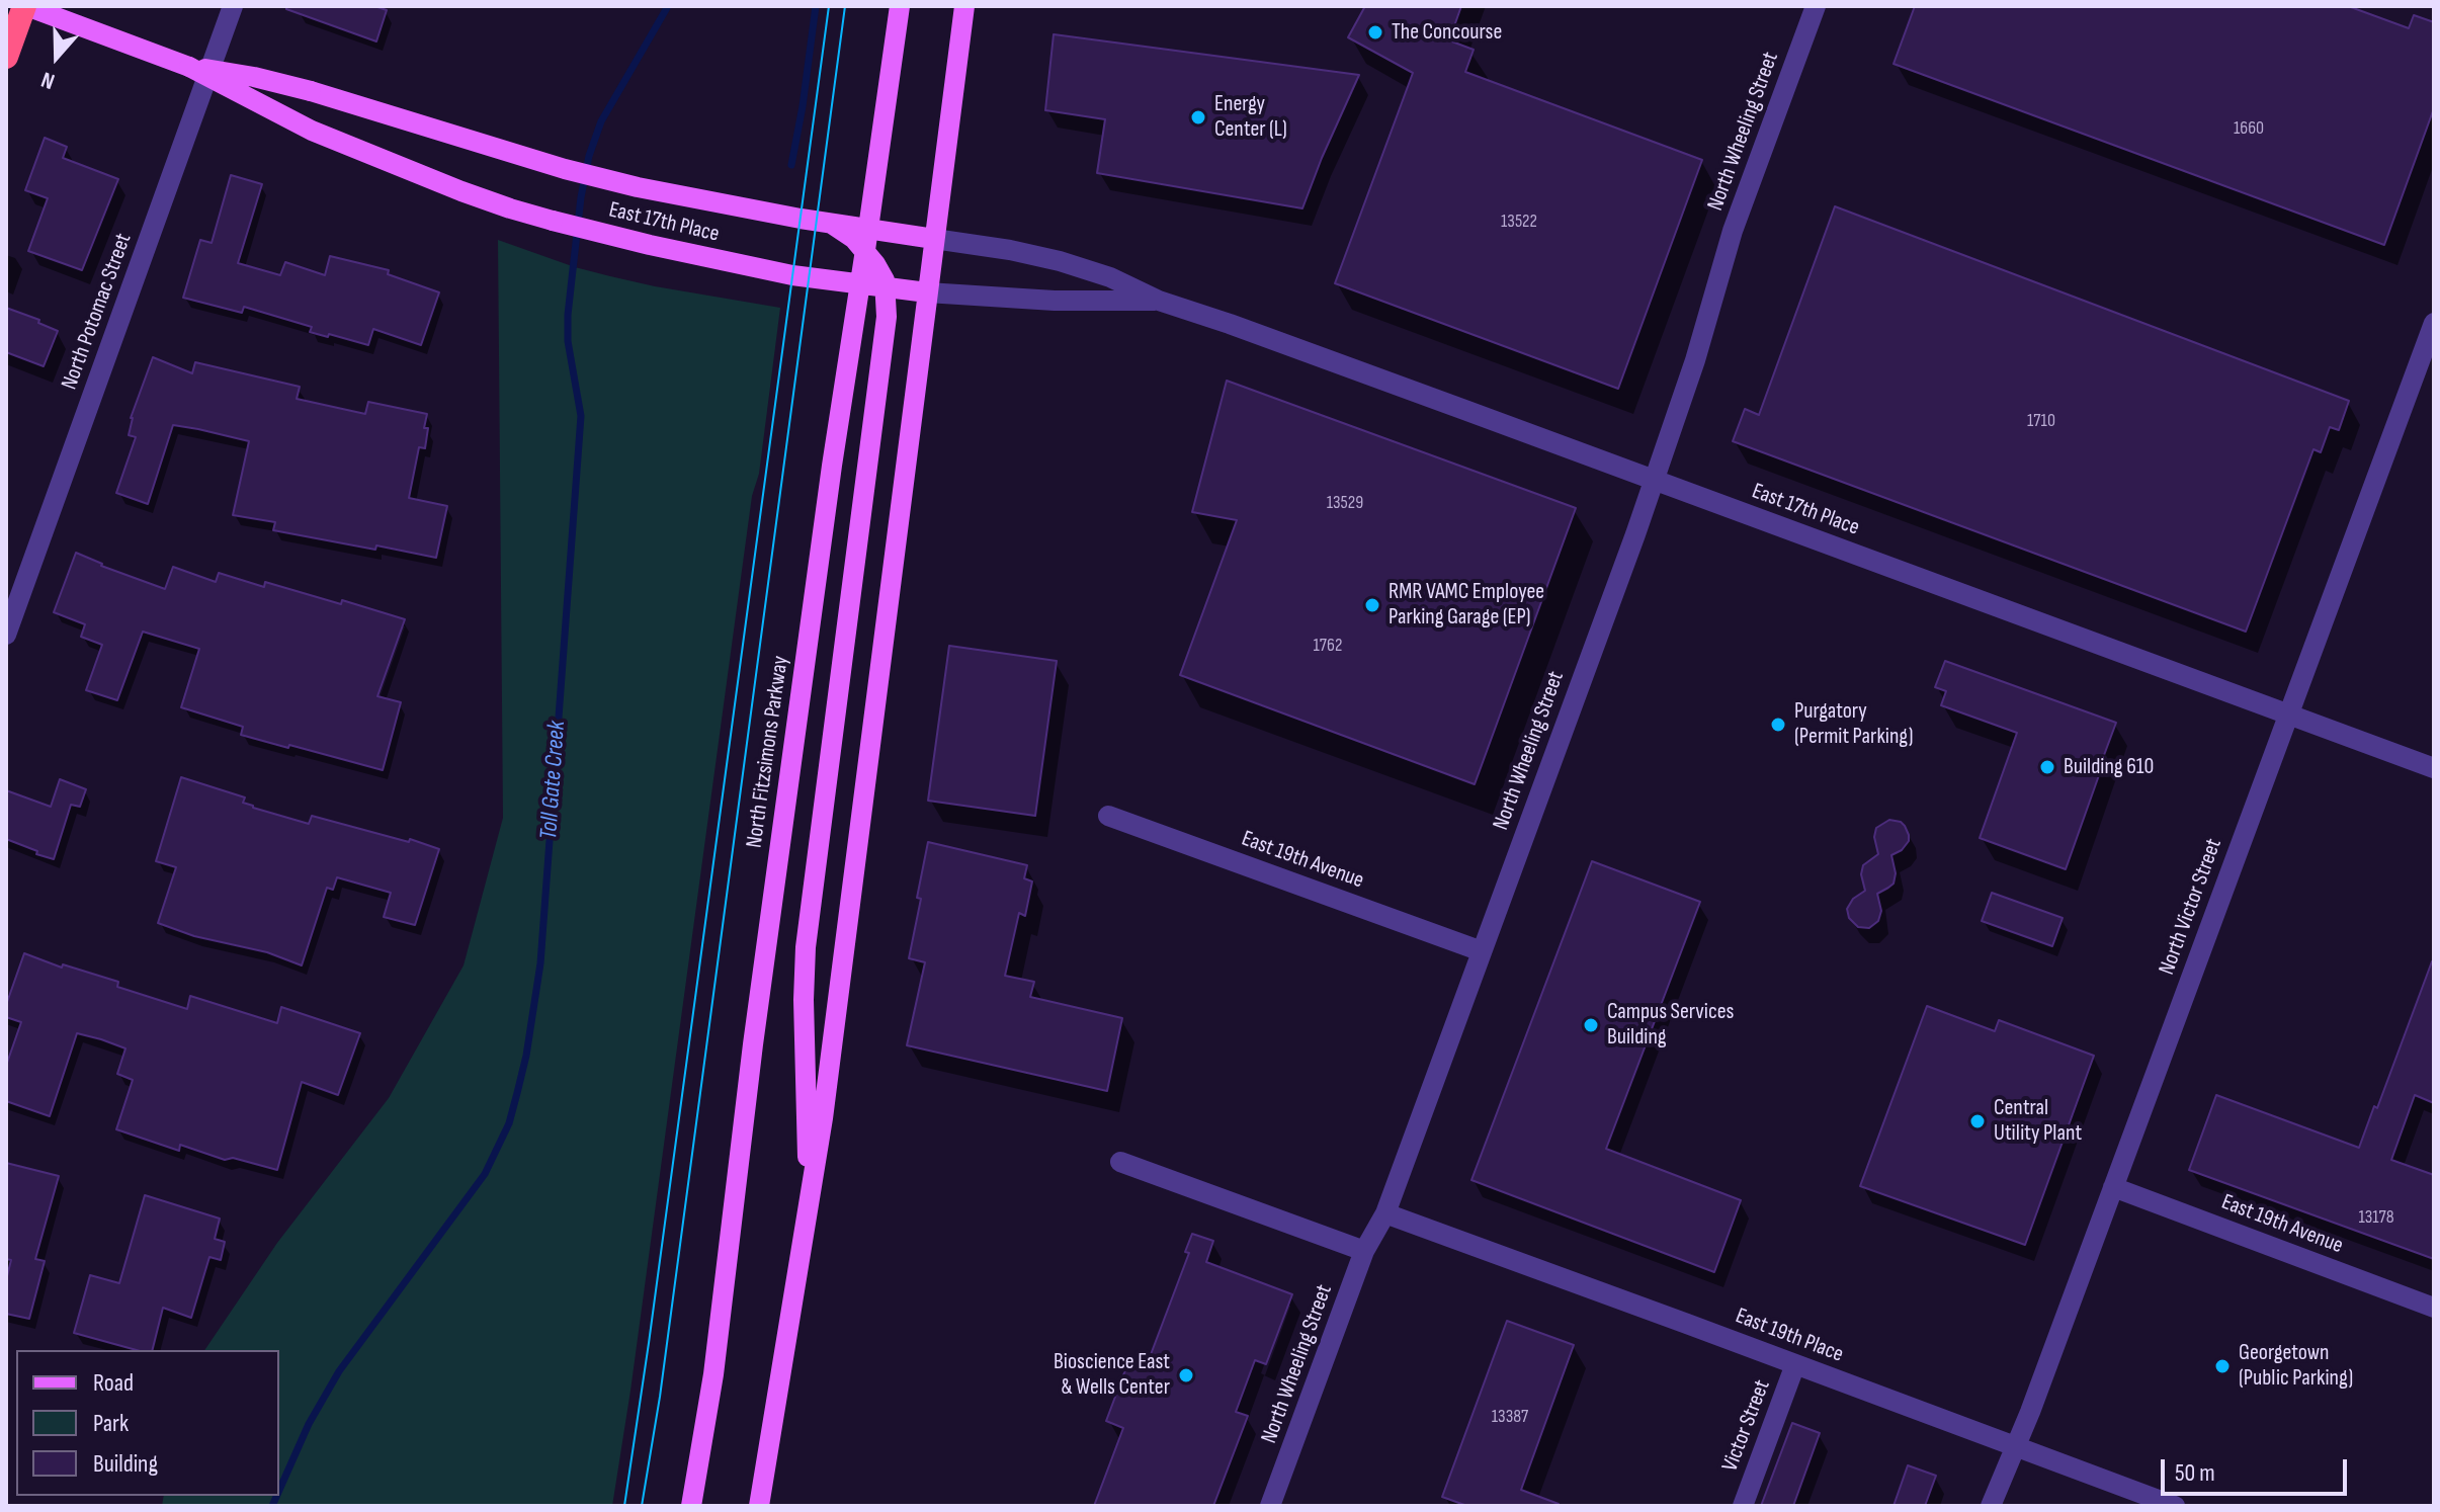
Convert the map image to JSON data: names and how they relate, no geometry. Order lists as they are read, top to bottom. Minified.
{"streets":{"main road":["East 17th Place","North Fitzsimons Parkway"],"street":["North Wheeling Street","North Potomac Street","East 19th Avenue","North Victor Street","East 19th Place","Victor Street"]},"crossings":[["North Wheeling Street","East 17th Place"],["North Wheeling Street","East 19th Avenue"],["North Wheeling Street","East 19th Place"],["East 17th Place","North Fitzsimons Parkway"],["East 17th Place","North Victor Street"],["East 19th Avenue","North Victor Street"],["North Victor Street","East 19th Place"],["East 19th Place","Victor Street"]],"water":["Toll Gate Creek"],"places":["The Concourse","Energy Center (L)","RMR VAMC Employee Parking Garage (EP)","Purgatory (Permit Parking)","Building 610","Campus Services Building","Central Utility Plant","Georgetown (Public Parking)","Bioscience East & Wells Center"],"house_numbers":["1660","13522","1710","13529","1762","13178","13387"],"legend":["Road","Park","Building"],"scale_bar":"50 m","north":"bottom"}
